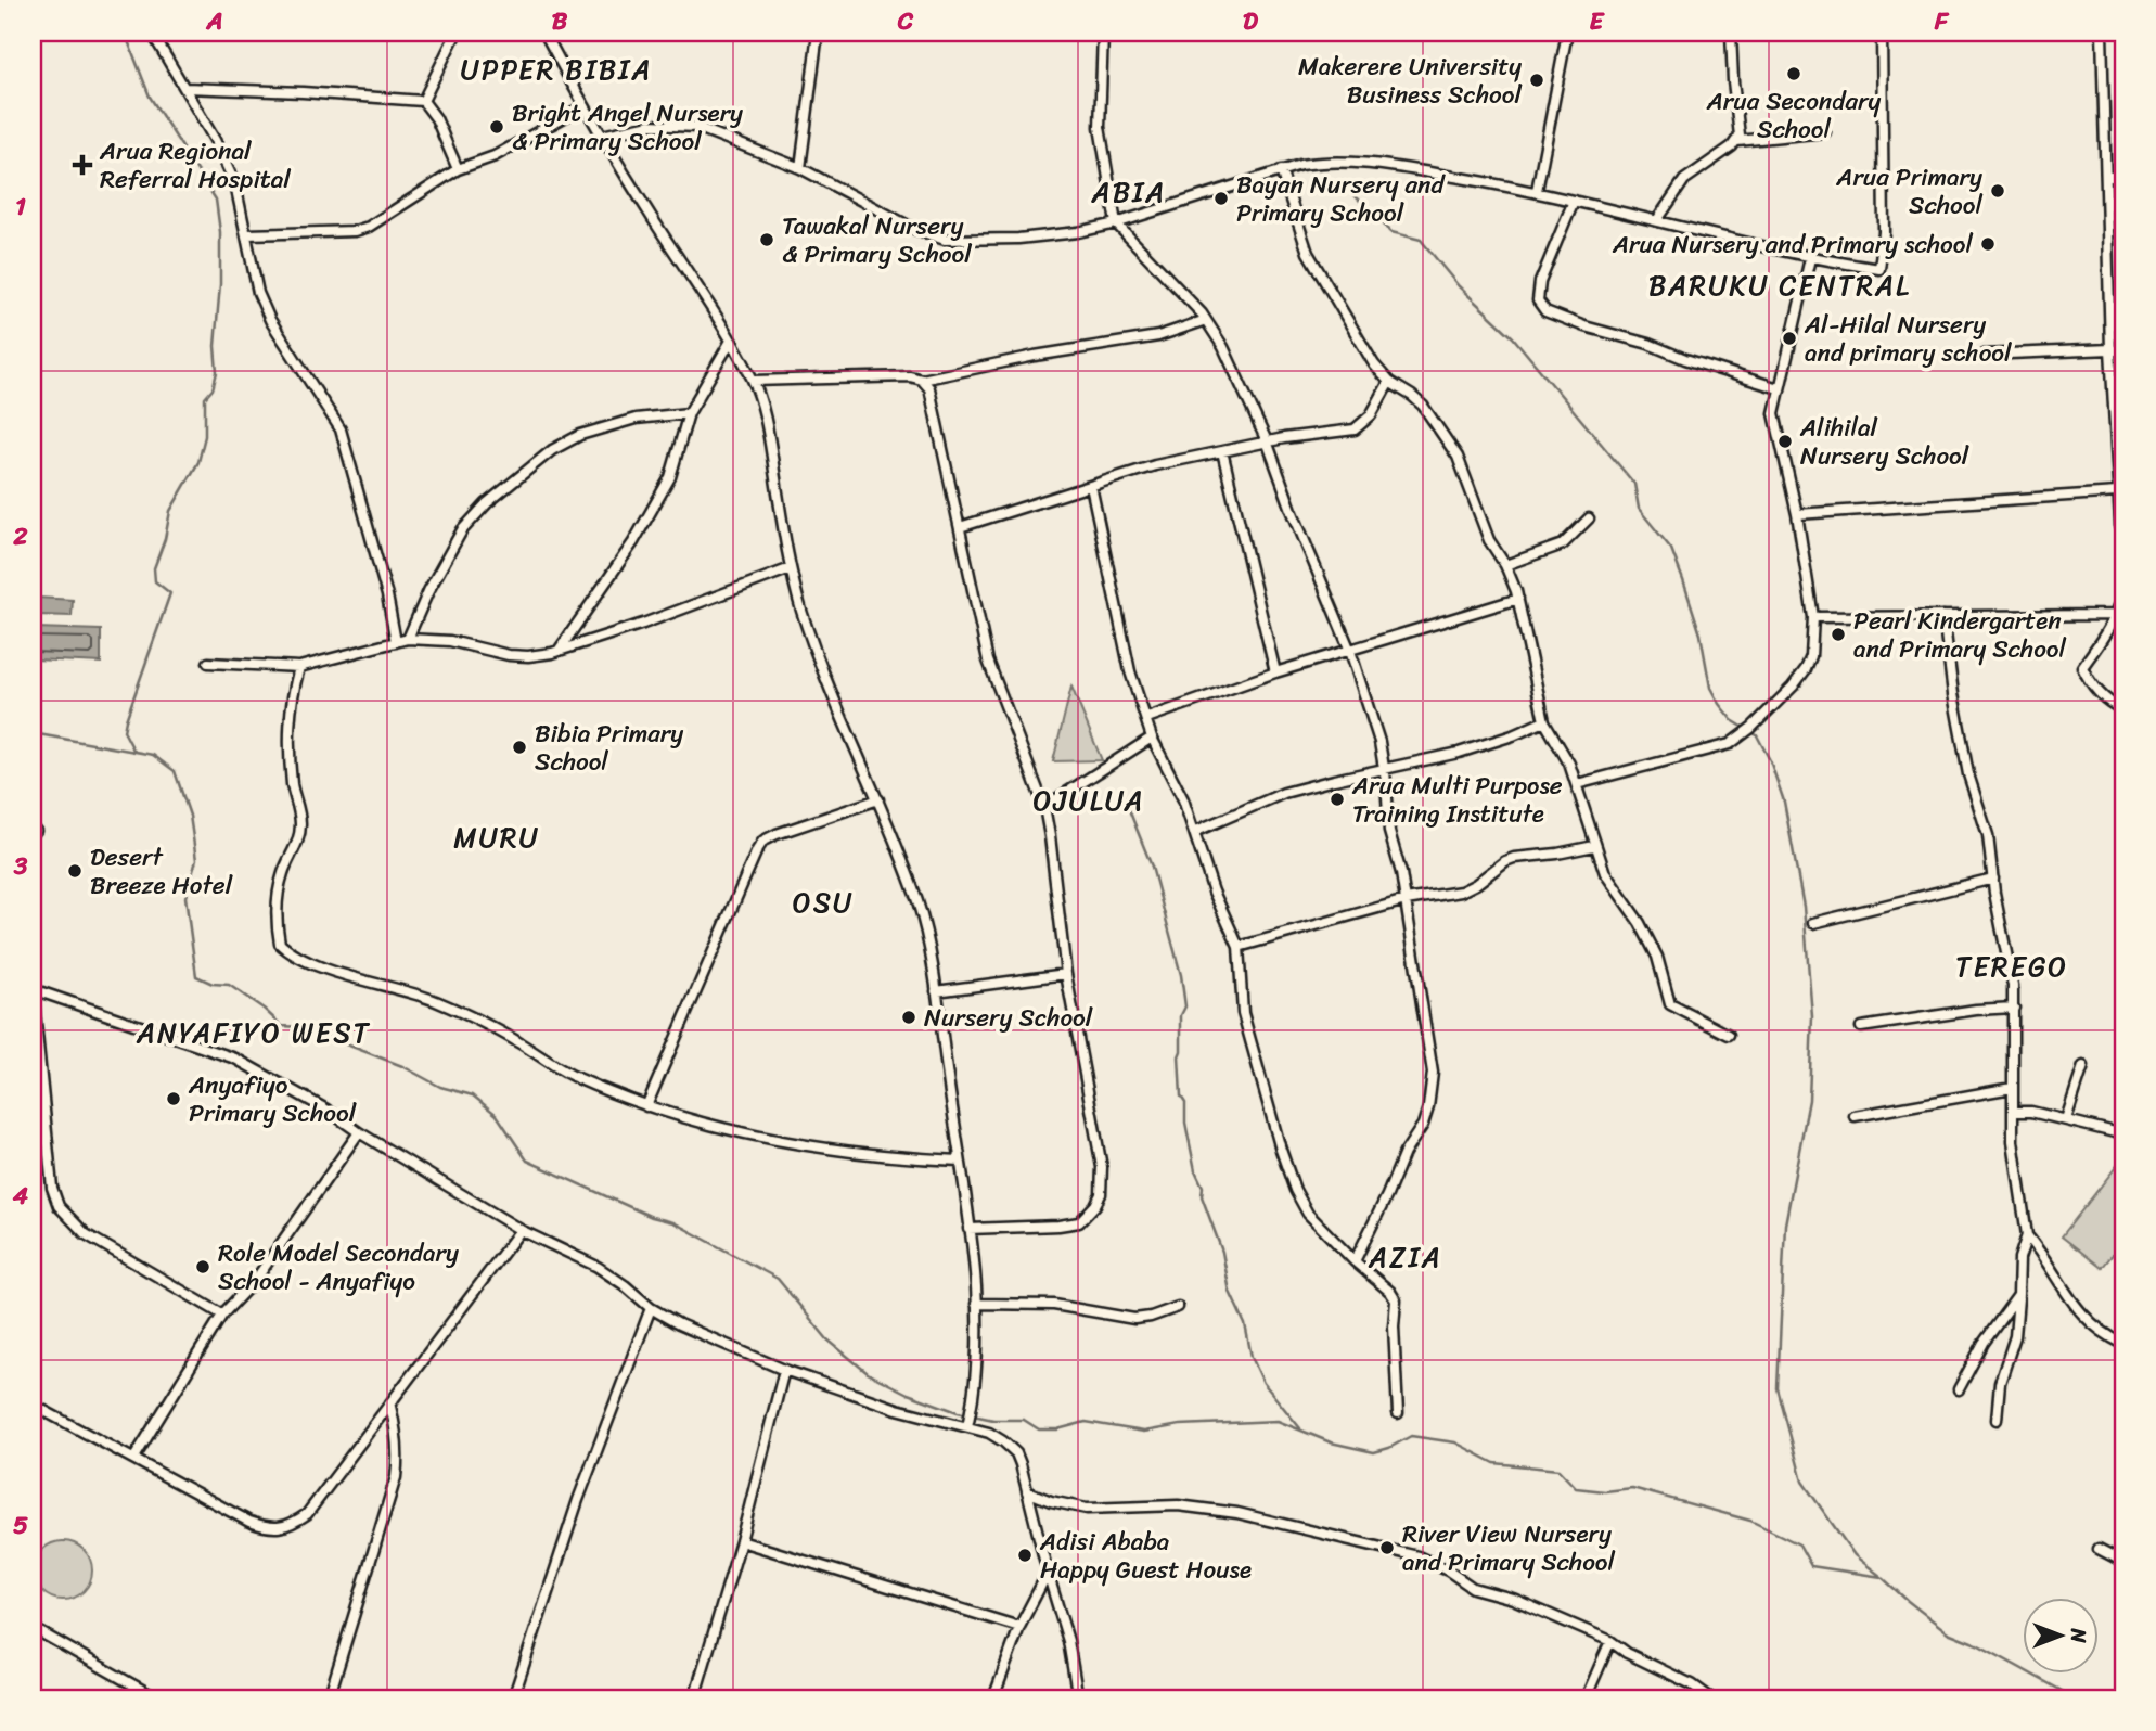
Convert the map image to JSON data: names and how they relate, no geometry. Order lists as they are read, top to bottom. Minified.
{"districts":["UPPER BIBIA","ABIA","BARUKU CENTRAL","OJULUA","MURU","OSU","TEREGO","ANYAFIYO WEST","AZIA"],"places":{"other":["Arua Secondary School","Makerere University Business School","Bright Angel Nursery & Primary School","Arua Primary School","Bayan Nursery and Primary School","Tawakal Nursery & Primary School","Arua Nursery and Primary school","Al-Hilal Nursery and primary school","Alihilal Nursery School","Pearl Kindergarten and Primary School","Bibia Primary School","Arua Multi Purpose Training Institute","Desert Breeze Hotel","Nursery School","Anyafiyo Primary School","Role Model Secondary School - Anyafiyo","River View Nursery and Primary School","Adisi Ababa Happy Guest House"],"health":["Arua Regional Referral Hospital"]},"north":"right","grid":{"columns":["A","B","C","D","E","F"],"rows":["1","2","3","4","5"]}}
